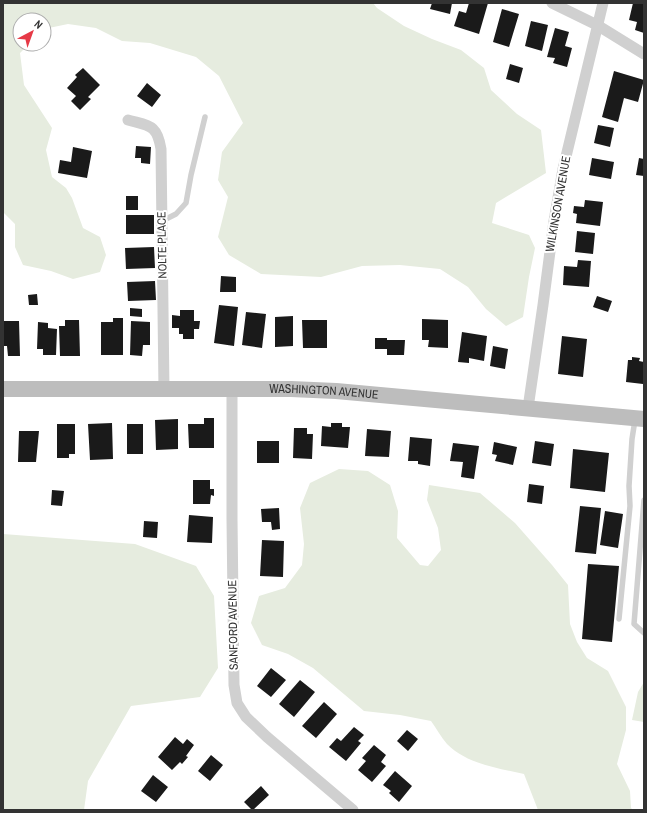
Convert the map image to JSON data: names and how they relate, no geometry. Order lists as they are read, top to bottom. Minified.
{"streets":{"main road":["WASHINGTON AVENUE"],"street":["WILKINSON AVENUE","NOLTE PLACE","SANFORD AVENUE"]},"crossings":[["WILKINSON AVENUE","WASHINGTON AVENUE"],["NOLTE PLACE","WASHINGTON AVENUE"],["WASHINGTON AVENUE","SANFORD AVENUE"]],"north":"top right"}
